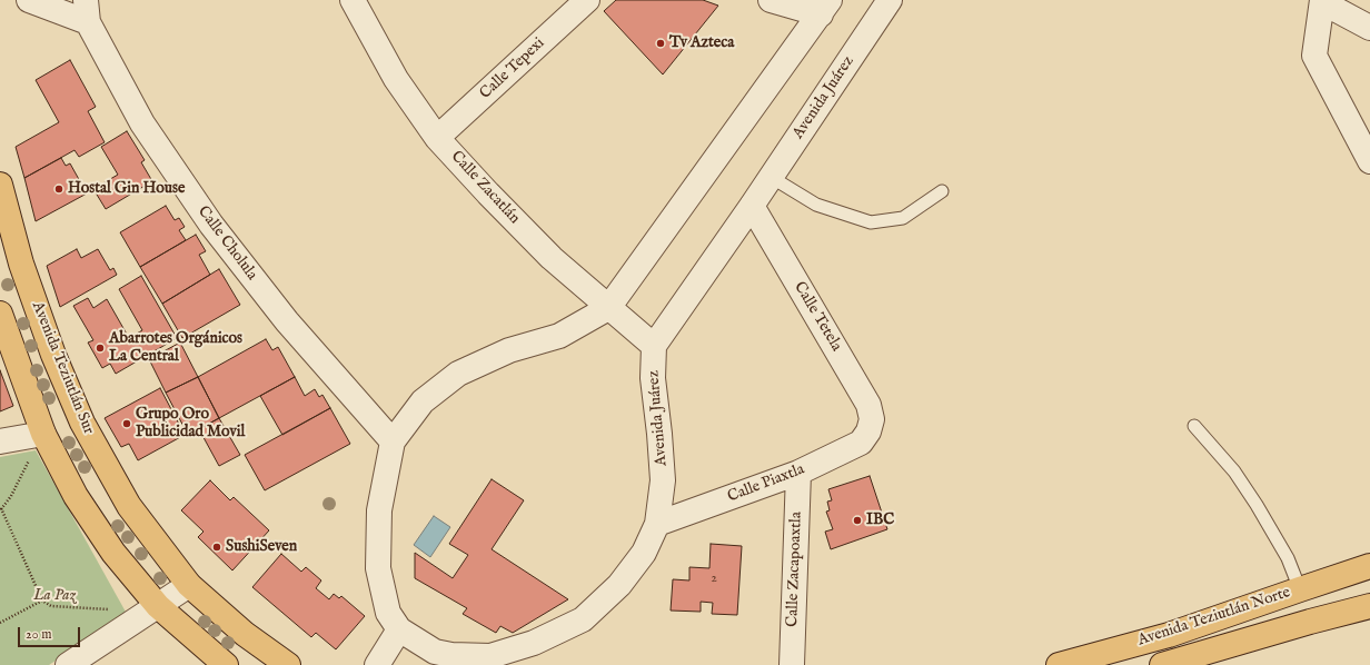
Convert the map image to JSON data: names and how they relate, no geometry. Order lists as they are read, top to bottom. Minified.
{"streets":{"main road":["Avenida Teziutlán Sur","Avenida Teziutlán Norte"],"street":["Calle Tepexi","Avenida Juárez","Calle Zacatlán","Calle Cholula","Calle Tetela","Calle Piaxtla","Calle Zacapoaxtla"]},"crossings":[["Calle Tepexi","Calle Zacatlán"],["Avenida Juárez","Calle Zacatlán"],["Avenida Juárez","Calle Cholula"],["Avenida Juárez","Calle Tetela"],["Avenida Juárez","Calle Piaxtla"],["Calle Tetela","Calle Piaxtla"],["Calle Piaxtla","Calle Zacapoaxtla"]],"parks":["La Paz"],"places":["Tv Azteca","Hostal Gin House","Abarrotes Orgánicos La Central","Grupo Oro Publicidad Movil","IBC","SushiSeven"],"house_numbers":["2"],"scale_bar":"20 m"}
